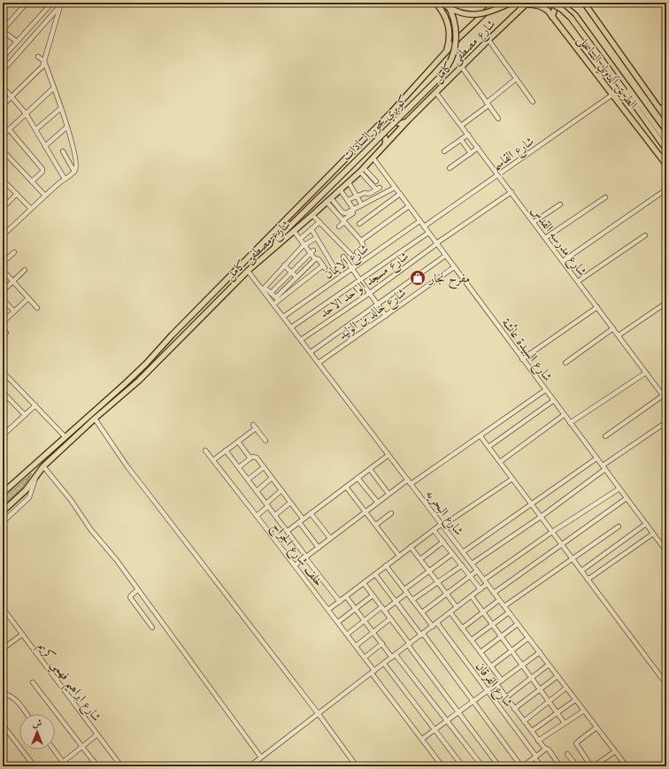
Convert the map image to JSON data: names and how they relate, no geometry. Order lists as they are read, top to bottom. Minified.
{"streets":{"main road":["شارع مصطفى كامل","الطريق الدولي الساحلى","كوبري محور السادات"],"street":["شارع القاسم","شارع مدرسه القدس","شارع الايمان","شارع مسجد الواحد الاحد","شارع خالد بن الوليد","شارع السيدة عائشة","شارع البحريه","خلف شارع الجراج","شارع ابراهيم فهمي كريم","شارع الفرقان"]},"crossings":[["شارع مصطفى كامل","الطريق الدولي الساحلى"],["شارع مصطفى كامل","كوبري محور السادات"],["شارع مصطفى كامل","شارع مدرسه القدس"],["شارع مصطفى كامل","شارع السيدة عائشة"],["شارع مصطفى كامل","شارع البحريه"],["الطريق الدولي الساحلى","شارع القاسم"],["شارع القاسم","شارع مدرسه القدس"],["شارع القاسم","شارع السيدة عائشة"],["شارع مدرسه القدس","شارع مسجد الواحد الاحد"],["شارع الايمان","شارع السيدة عائشة"],["شارع الايمان","شارع البحريه"],["شارع مسجد الواحد الاحد","شارع السيدة عائشة"],["شارع مسجد الواحد الاحد","شارع البحريه"],["شارع خالد بن الوليد","شارع السيدة عائشة"],["شارع خالد بن الوليد","شارع البحريه"]],"places":{"shop":["مفرح نجار"]},"north":"top"}
